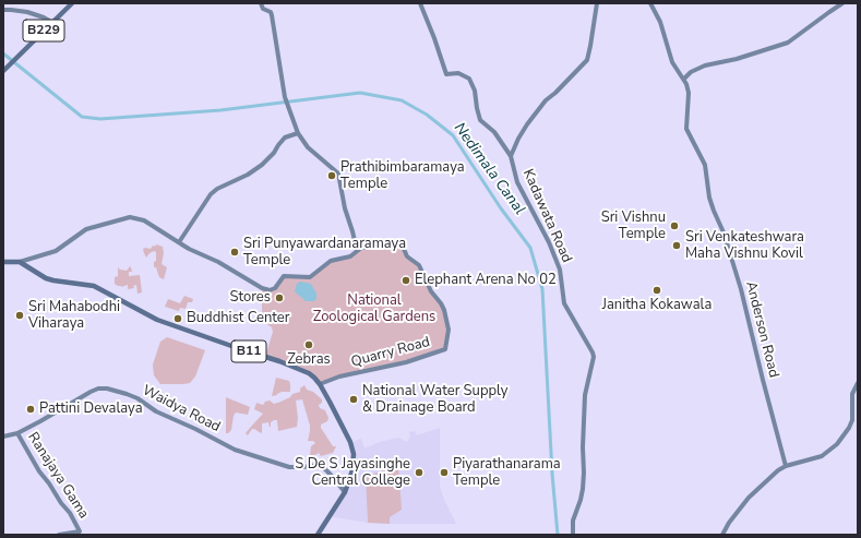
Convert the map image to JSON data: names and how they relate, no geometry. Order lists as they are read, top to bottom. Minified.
{"streets":{"main road":["B229","B11"],"street":["Kadawata Road","Anderson Road","Quarry Road","Waidya Road","Ranajaya Gama"]},"crossings":[["B11","Quarry Road"],["B11","Waidya Road"],["Waidya Road","Ranajaya Gama"]],"water":["Nedimala Canal"],"parks":["National Zoological Gardens"],"places":["Prathibimbaramaya Temple","Sri Vishnu Temple","Sri Venkateshwara Maha Vishnu Kovil","Sri Punyawardanaramaya Temple","Elephant Arena No 02","Janitha Kokawala","Stores","Sri Mahabodhi Viharaya","Buddhist Center","Zebras","National Water Supply & Drainage Board","Pattini Devalaya","S De S Jayasinghe Central College","Piyarathanarama Temple"]}
